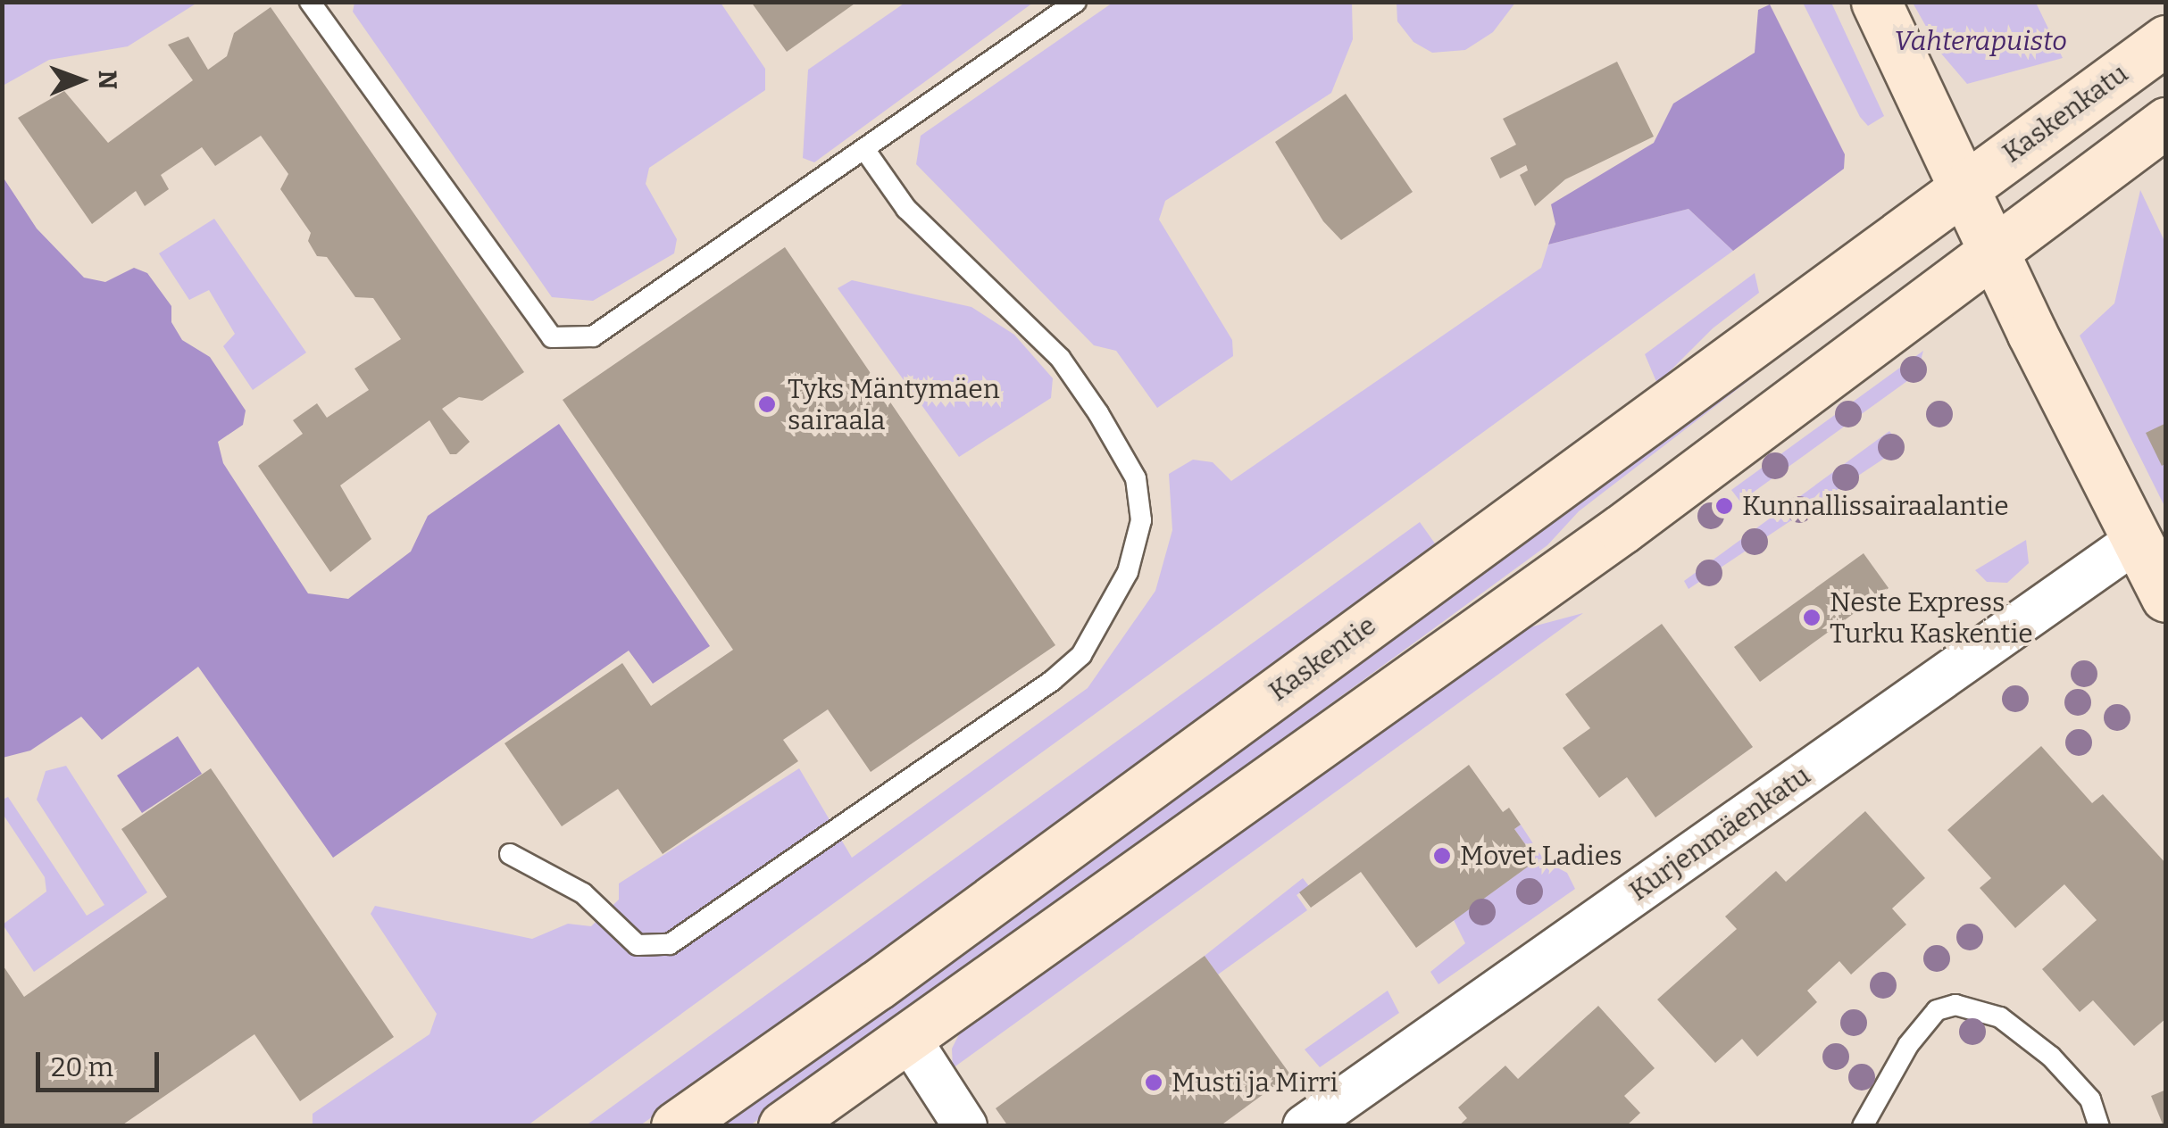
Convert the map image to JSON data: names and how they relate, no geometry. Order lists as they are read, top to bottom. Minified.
{"streets":{"main road":["Kaskenkatu","Kaskentie"],"street":["Kurjenmäenkatu"]},"crossings":[["Kaskenkatu","Kaskentie"]],"parks":["Vahterapuisto"],"places":["Tyks Mäntymäen sairaala","Kunnallissairaalantie","Neste Express Turku Kaskentie","Movet Ladies","Musti ja Mirri"],"scale_bar":"20 m","north":"right"}
